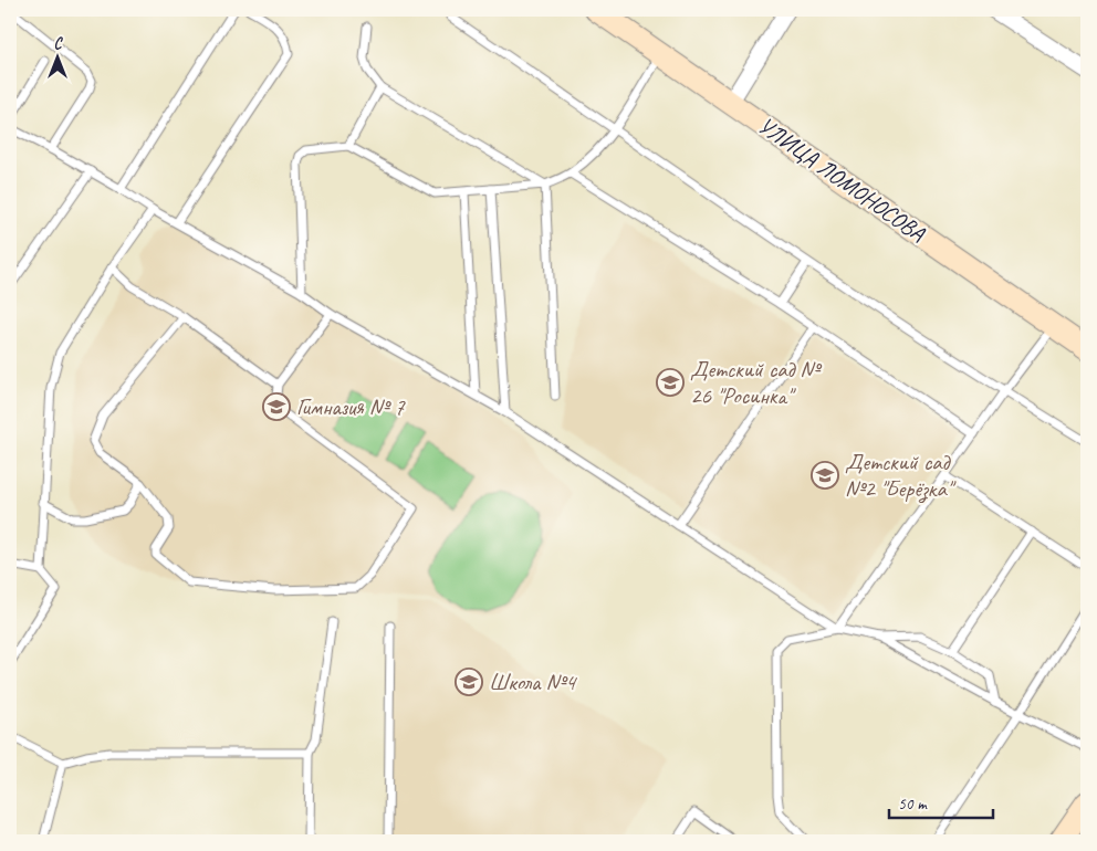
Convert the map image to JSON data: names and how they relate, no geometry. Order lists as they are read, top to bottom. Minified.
{"streets":{"main road":["УЛИЦА ЛОМОНОСОВА"]},"places":{"school or university":["Детский сад № 26 \"Росинка\"","Гимназия № 7","Детский сад №2 \"Берёзка\"","Школа №4"]},"scale_bar":"50 m","north":"top"}
